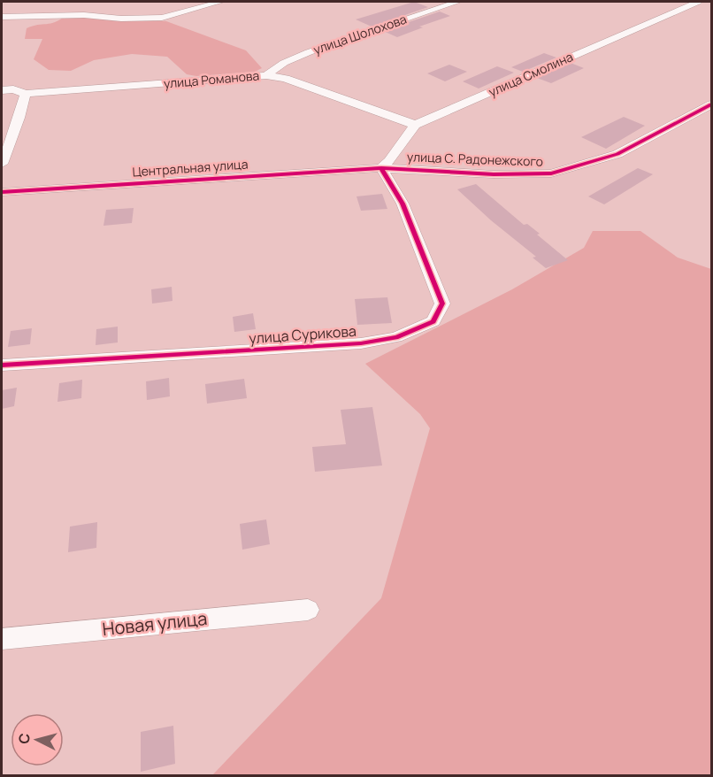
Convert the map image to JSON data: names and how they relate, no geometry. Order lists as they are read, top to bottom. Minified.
{"streets":{"street":["улица Шолохова","улица Смолина","улица Романова","улица С. Радонежского","Центральная улица","улица Сурикова","Новая улица"]},"crossings":[["улица Шолохова","улица Романова"],["улица Смолина","улица Романова"],["улица С. Радонежского","Центральная улица"],["улица С. Радонежского","улица Сурикова"],["Центральная улица","улица Сурикова"]],"north":"left"}
